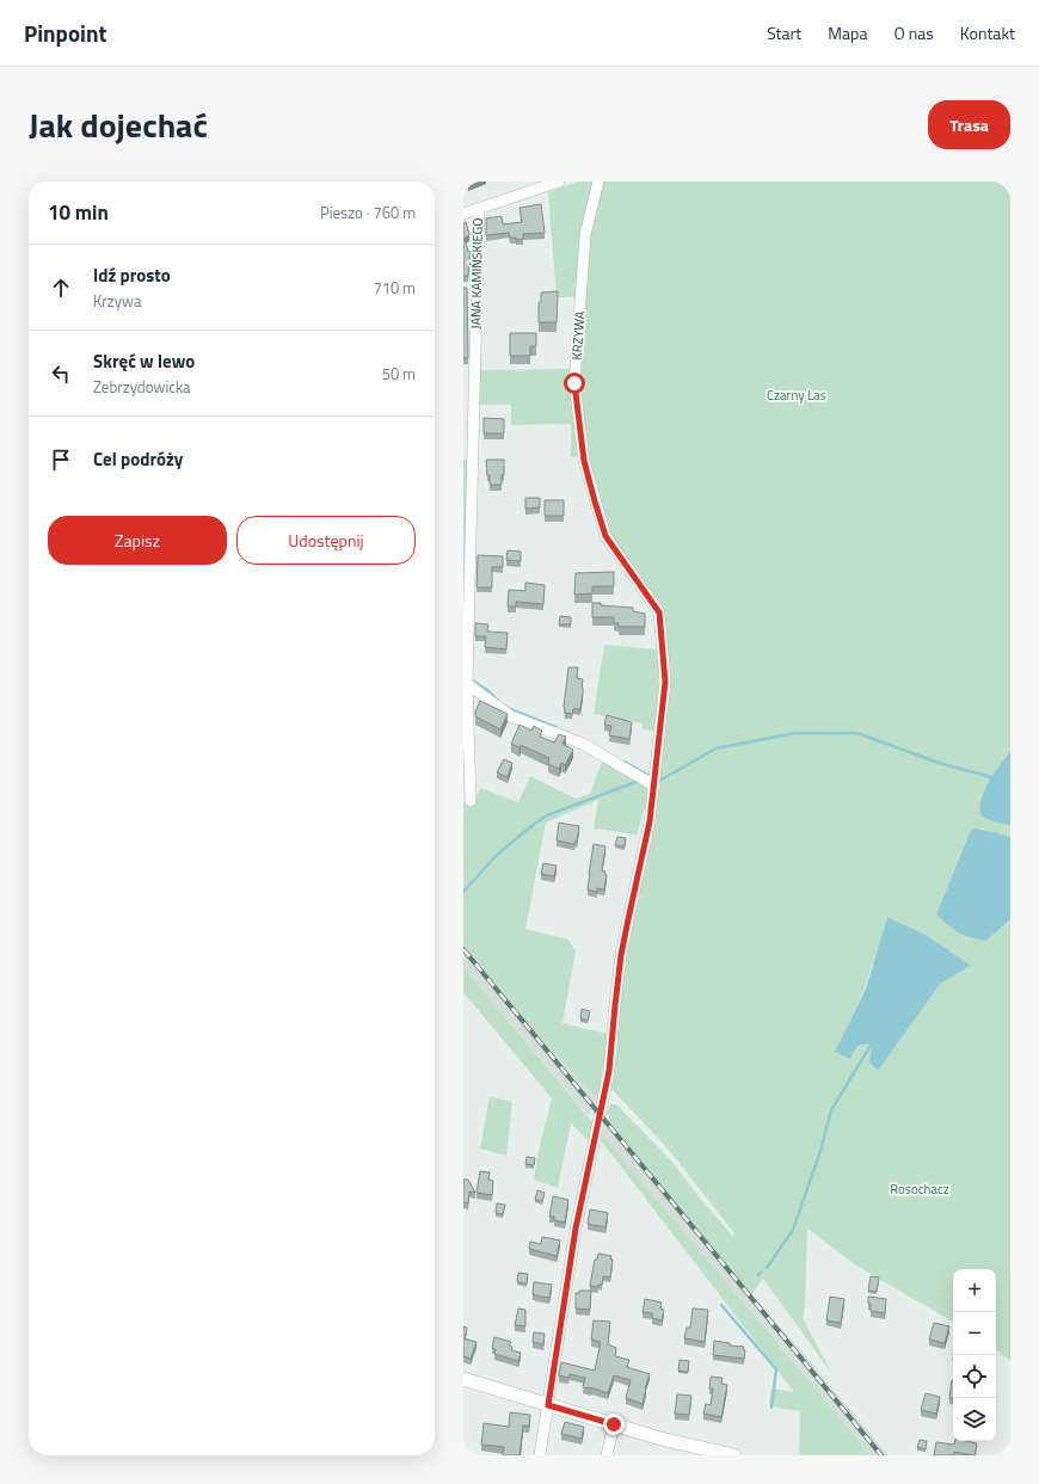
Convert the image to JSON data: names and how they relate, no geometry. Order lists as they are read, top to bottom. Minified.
{"streets":{"street":["JANA KAMIŃSKIEGO","KRZYWA"]},"parks":["Czarny Las","Rosochacz"],"page":{"header":"Pinpoint","nav":["Start","Mapa","O nas","Kontakt"],"title":"Jak dojechać","buttons":["Trasa",["Zapisz","Udostępnij"]],"heading":["10 min","Pieszo · 760 m"],"list":[["Idź prosto","Krzywa","710 m"],["Skręć w lewo","Zebrzydowicka","50 m"],"Cel podróży"],"map_buttons":["+","−"]}}
